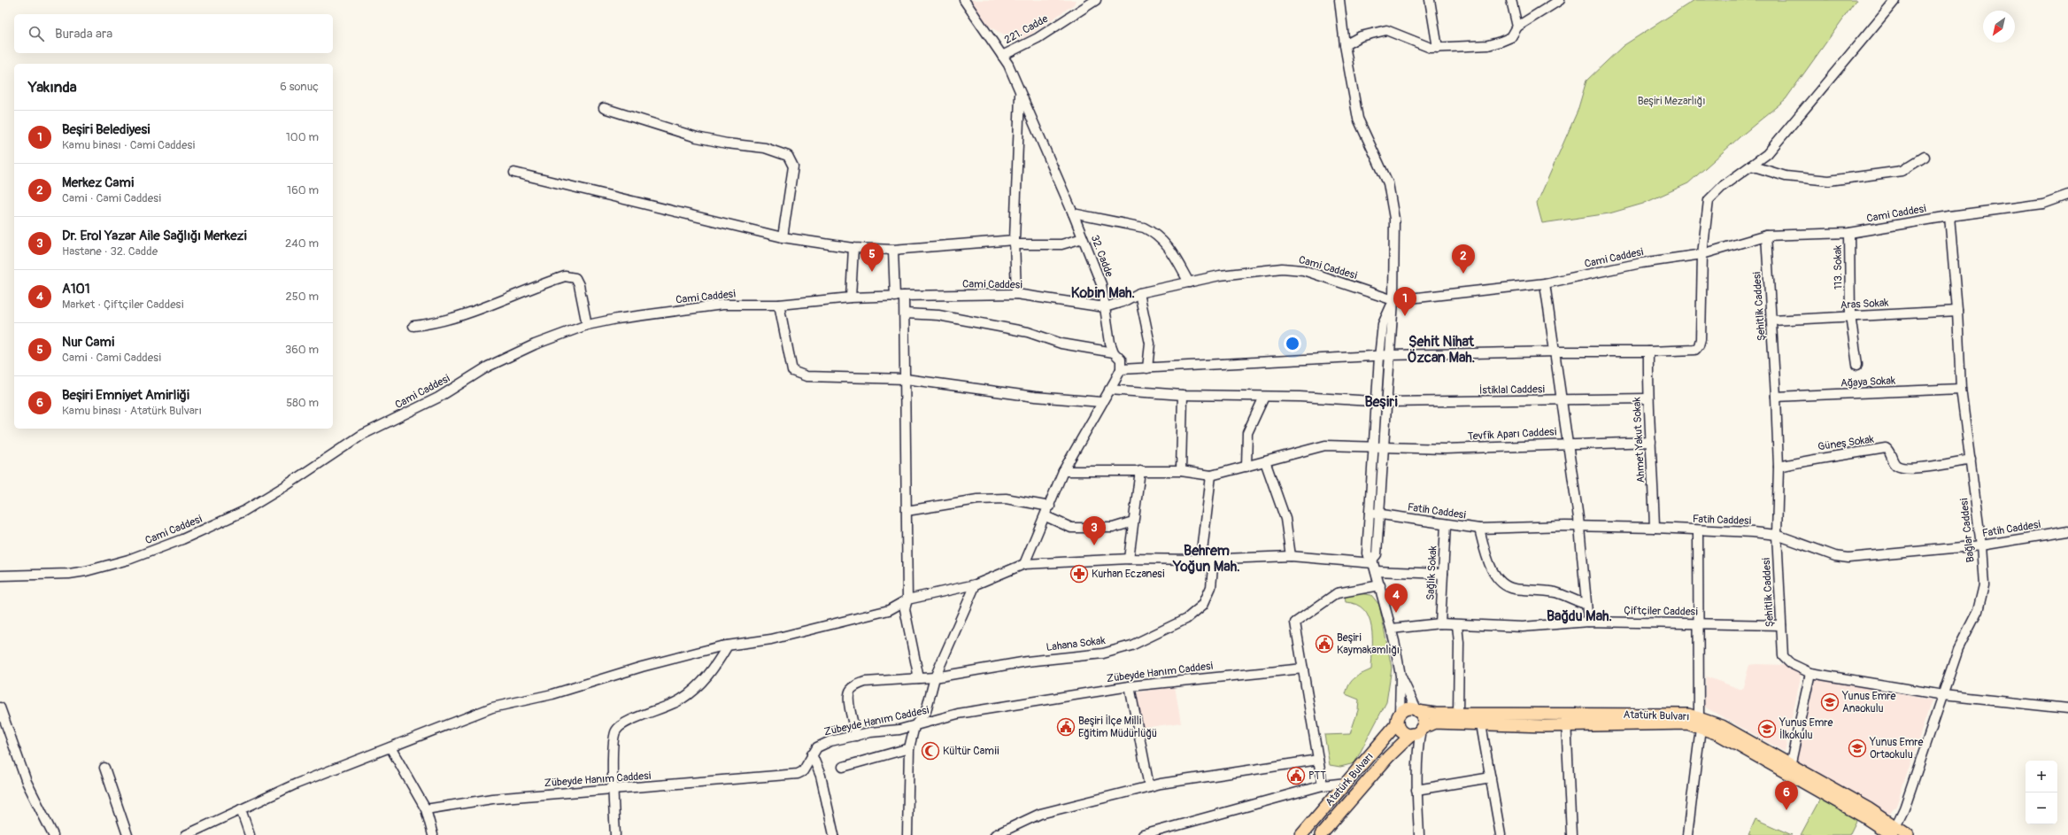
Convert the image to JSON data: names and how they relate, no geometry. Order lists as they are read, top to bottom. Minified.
{"streets":{"main road":["Atatürk Bulvarı"],"street":["221. Cadde","Cami Caddesi","32. Cadde","113. Sokak","Aras Sokak","Şehitlik Caddesi","Ağaya Sokak","İstiklal Caddesi","Tevfik Aparı Caddesi","Ahmet Yakut Sokak","Güneş Sokak","Fatih Caddesi","Bağlar Caddesi","Sağlık Sokak","Çiftçiler Caddesi","Lahana Sokak","Zübeyde Hanım Caddesi"]},"crossings":[["221. Cadde","32. Cadde"],["Cami Caddesi","32. Cadde"],["Cami Caddesi","113. Sokak"],["Cami Caddesi","Şehitlik Caddesi"],["Cami Caddesi","Bağlar Caddesi"],["113. Sokak","Aras Sokak"],["Aras Sokak","Şehitlik Caddesi"],["Aras Sokak","Bağlar Caddesi"],["Şehitlik Caddesi","Ağaya Sokak"],["Şehitlik Caddesi","Güneş Sokak"],["Şehitlik Caddesi","Fatih Caddesi"],["Şehitlik Caddesi","Bağlar Caddesi"],["Şehitlik Caddesi","Çiftçiler Caddesi"],["Ağaya Sokak","Bağlar Caddesi"],["İstiklal Caddesi","Ahmet Yakut Sokak"],["Tevfik Aparı Caddesi","Ahmet Yakut Sokak"],["Ahmet Yakut Sokak","Fatih Caddesi"],["Güneş Sokak","Bağlar Caddesi"],["Fatih Caddesi","Bağlar Caddesi"],["Fatih Caddesi","Sağlık Sokak"],["Bağlar Caddesi","Atatürk Bulvarı"],["Sağlık Sokak","Çiftçiler Caddesi"],["Lahana Sokak","Zübeyde Hanım Caddesi"]],"districts":["Kobin Mah.","Şehit Nihat Özcan Mah.","Beşiri","Behrem Yoğun Mah.","Bağdu Mah."],"parks":["Beşiri Mezarlığı"],"places":{"pharmacy":["Kurhan Eczanesi"],"public building":["Beşiri Kaymakamlığı","Beşiri İlçe Milli Eğitim Müdürlüğü","PTT"],"school or university":["Yunus Emre Anaokulu","Yunus Emre İlkokulu","Yunus Emre Ortaokulu"],"mosque":["Kültür Camii"]},"north":"bottom left","page":{"search":"Burada ara","heading":["Yakında","6 sonuç"],"list":[{"mark":"1","name":"Beşiri Belediyesi","note":"Kamu binası · Cami Caddesi","value":"100 m"},{"mark":"2","name":"Merkez Cami","note":"Cami · Cami Caddesi","value":"160 m"},{"mark":"3","name":"Dr. Erol Yazar Aile Sağlığı Merkezi","note":"Hastane · 32. Cadde","value":"240 m"},{"mark":"4","name":"A101","note":"Market · Çiftçiler Caddesi","value":"250 m"},{"mark":"5","name":"Nur Cami","note":"Cami · Cami Caddesi","value":"360 m"},{"mark":"6","name":"Beşiri Emniyet Amirliği","note":"Kamu binası · Atatürk Bulvarı","value":"580 m"}],"pins":["5","2","1","3","4","6"],"map_buttons":["+","−"]}}
